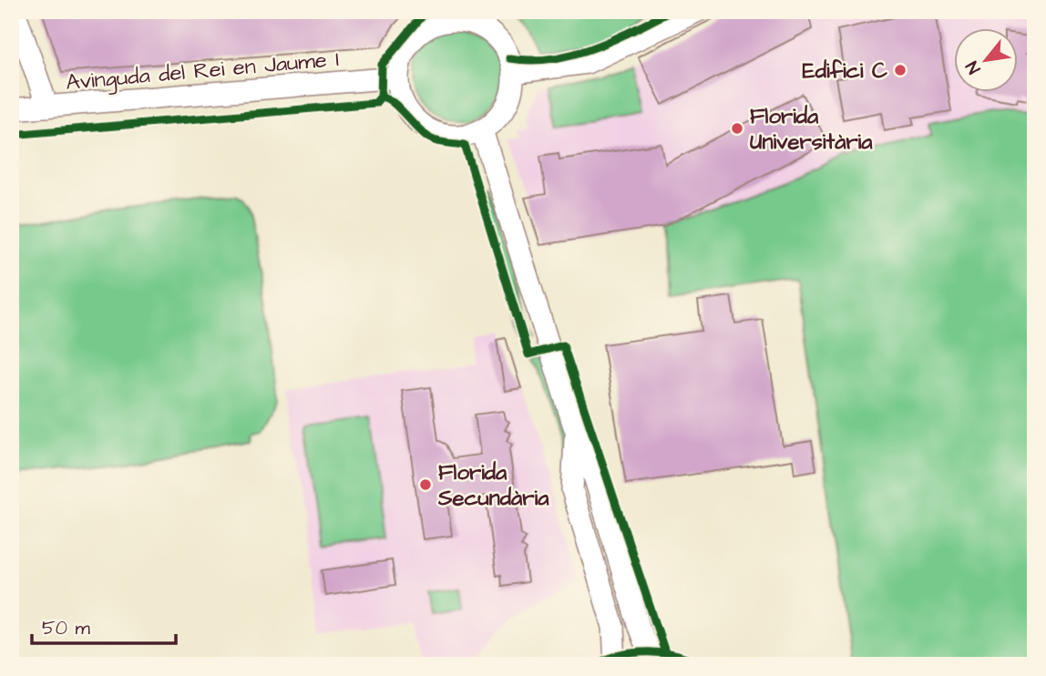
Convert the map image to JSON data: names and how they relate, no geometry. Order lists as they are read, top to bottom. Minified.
{"streets":{"street":["Avinguda del Rei en Jaume I"]},"places":["Edifici C","Florida Universitària","Florida Secundària"],"scale_bar":"50 m","north":"bottom left"}
